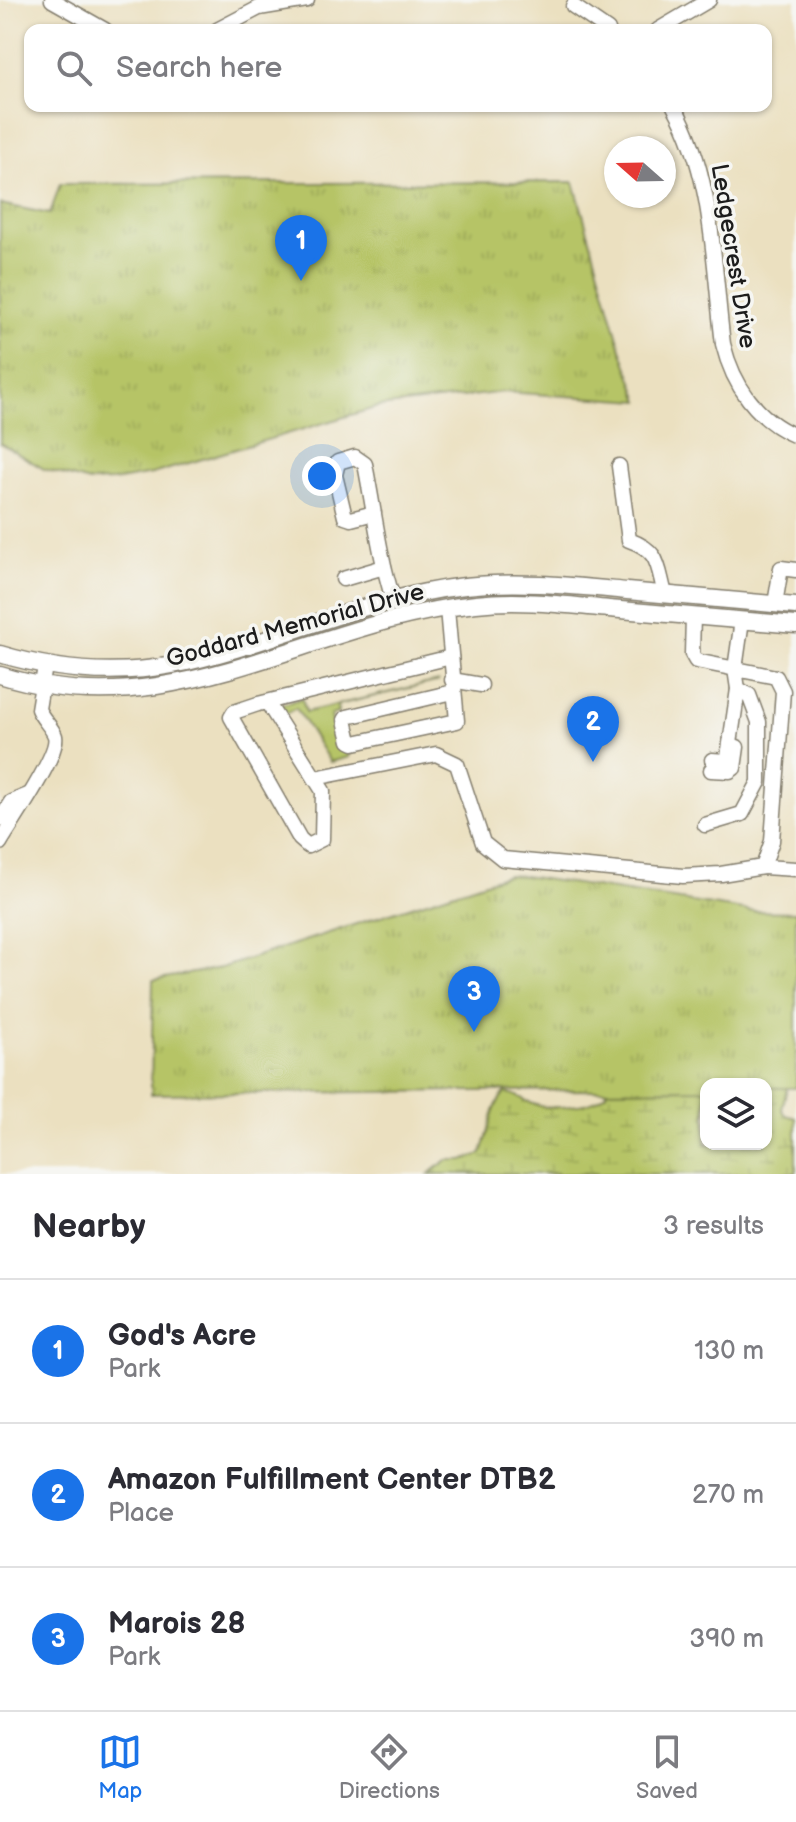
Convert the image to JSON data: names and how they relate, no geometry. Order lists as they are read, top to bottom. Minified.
{"streets":{"main road":["Goddard Memorial Drive"],"street":["Ledgecrest Drive"]},"north":"left","page":{"search":"Search here","pins":["1","2","3"],"heading":["Nearby","3 results"],"list":[{"mark":"1","name":"God's Acre","note":"Park","value":"130 m"},{"mark":"2","name":"Amazon Fulfillment Center DTB2","note":"Place","value":"270 m"},{"mark":"3","name":"Marois 28","note":"Park","value":"390 m"}],"nav":["Map","Directions","Saved"]}}
